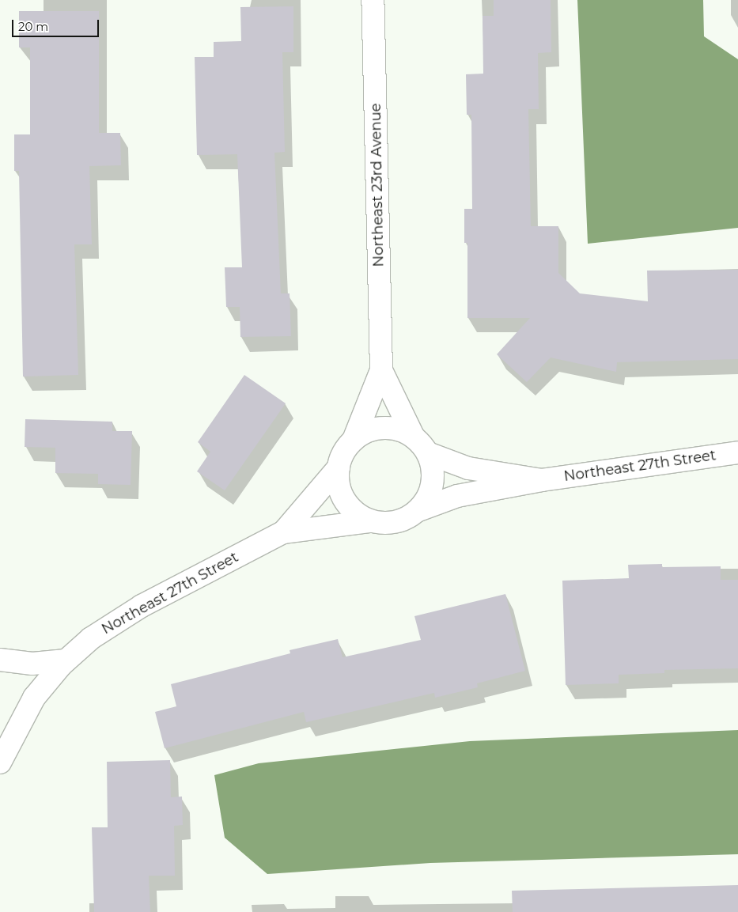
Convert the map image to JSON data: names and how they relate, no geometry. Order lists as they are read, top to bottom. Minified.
{"streets":{"street":["Northeast 23rd Avenue","Northeast 27th Street"]},"crossings":[["Northeast 23rd Avenue","Northeast 27th Street"]],"scale_bar":"20 m"}
